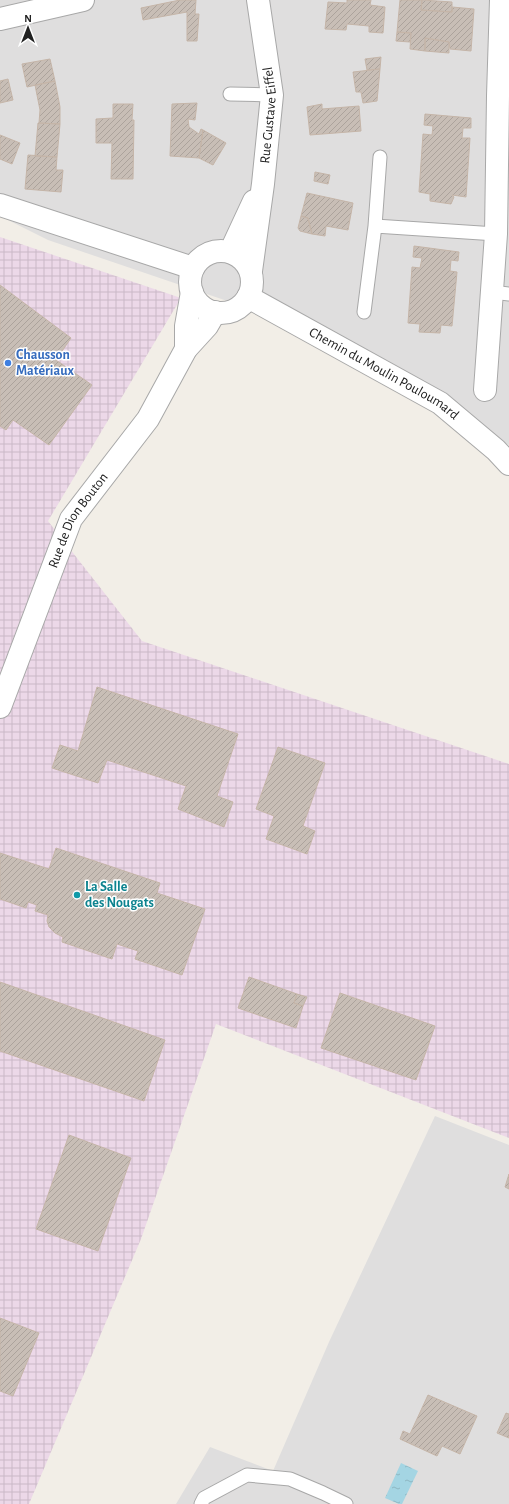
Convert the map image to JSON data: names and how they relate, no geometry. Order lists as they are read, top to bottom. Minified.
{"streets":{"street":["Rue Gustave Eiffel","Chemin du Moulin Pouloumard","Rue de Dion Bouton"]},"crossings":[["Rue Gustave Eiffel","Chemin du Moulin Pouloumard"],["Rue Gustave Eiffel","Rue de Dion Bouton"],["Chemin du Moulin Pouloumard","Rue de Dion Bouton"]],"places":["Chausson Matériaux","La Salle des Nougats"],"north":"top"}
